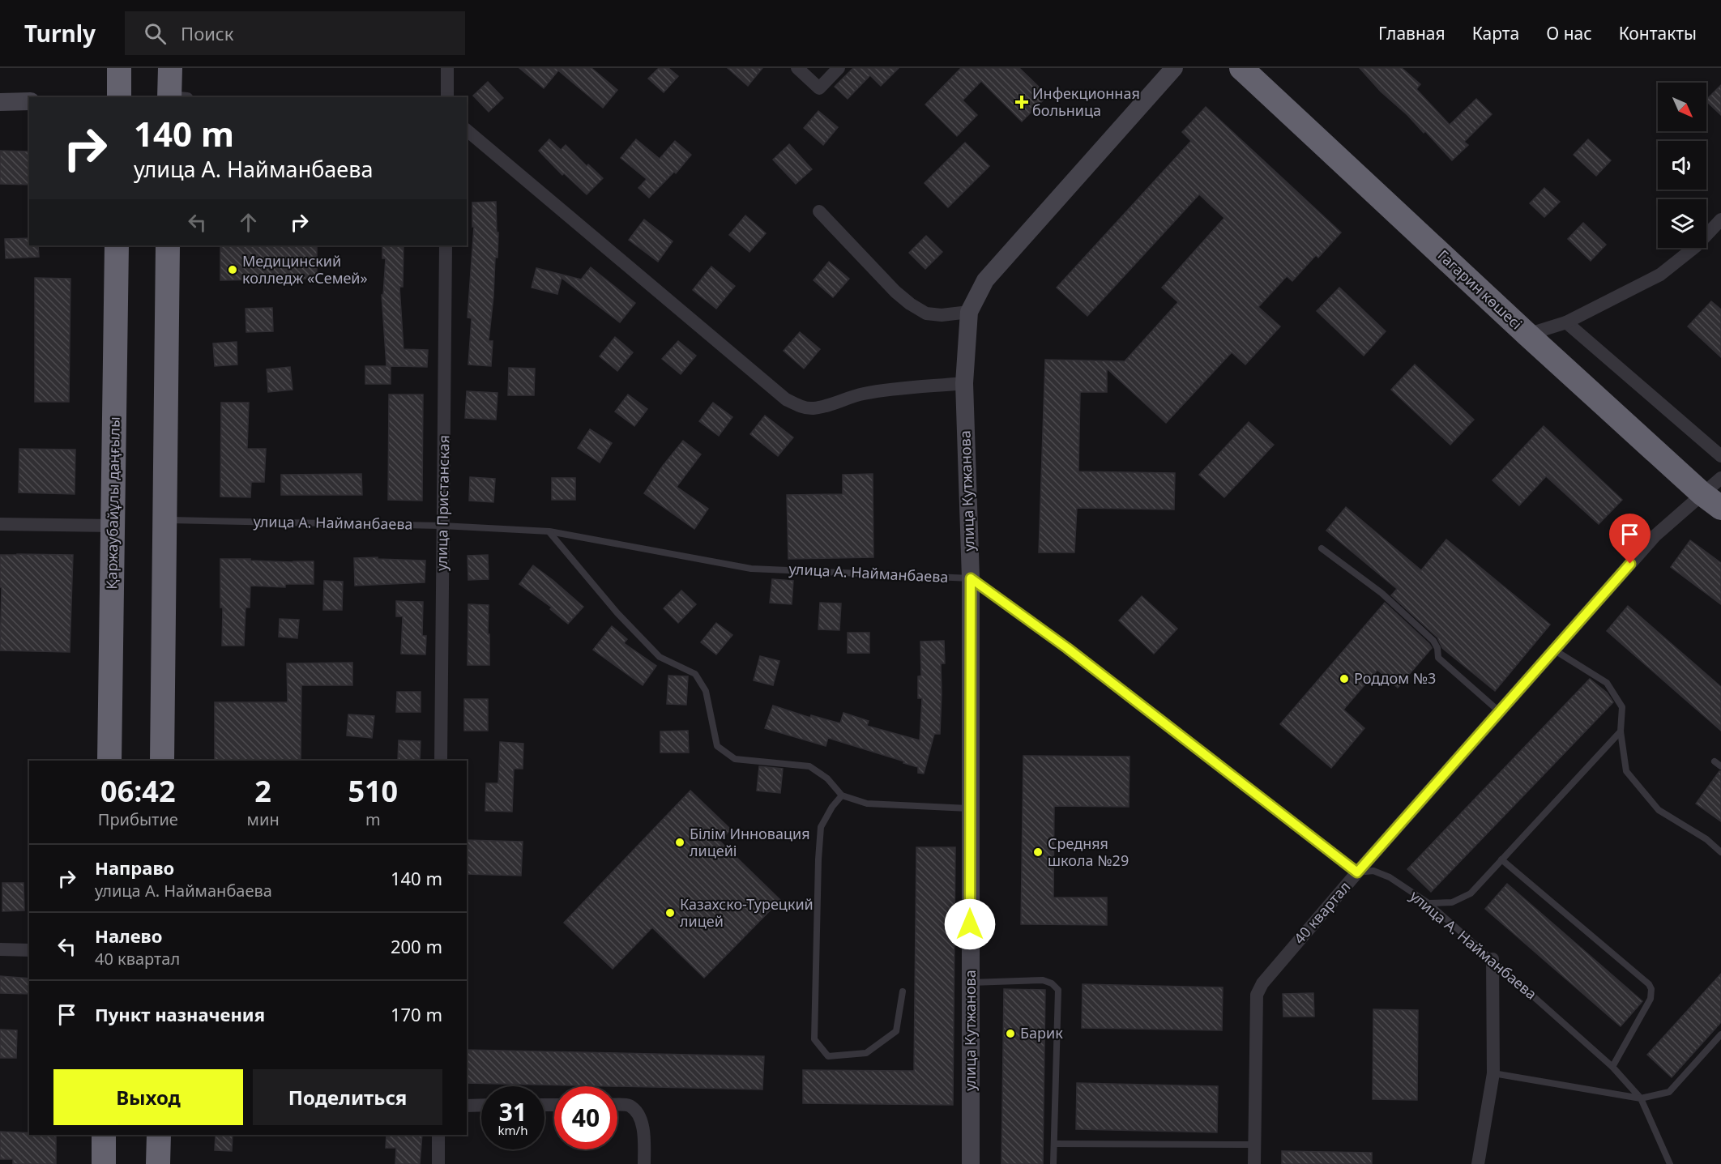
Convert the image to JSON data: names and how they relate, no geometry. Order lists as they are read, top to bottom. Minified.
{"streets":{"highway":["Гагарин көшесі","Қаржаубайұлы даңғылы"],"street":["улица Кутжанова","улица Пристанская","40 квартал"],"lane":["улица А. Найманбаева"]},"crossings":[["Гагарин көшесі","40 квартал"],["улица Кутжанова","улица А. Найманбаева"],["улица Пристанская","улица А. Найманбаева"],["улица А. Найманбаева","40 квартал"]],"places":{"health":["Инфекционная больница"],"other":["Медицинский колледж «Семей»","Роддом №3","Білім Инновация лицейі","Средняя школа №29","Казахско-Турецкий лицей","Барик"]},"north":"bottom right","page":{"header":"Turnly","search":"Поиск","nav":["Главная","Карта","О нас","Контакты"],"turn":["140 m","улица А. Найманбаева"],"eta":["06:42","Прибытие","2","мин","510","m"],"list":[{"name":"Направо","note":"улица А. Найманбаева","value":"140 m"},{"name":"Налево","note":"40 квартал","value":"200 m"},{"name":"Пункт назначения","value":"170 m"}],"buttons":["Выход","Поделиться"],"speed":"31 km/h","limit":"40"}}
